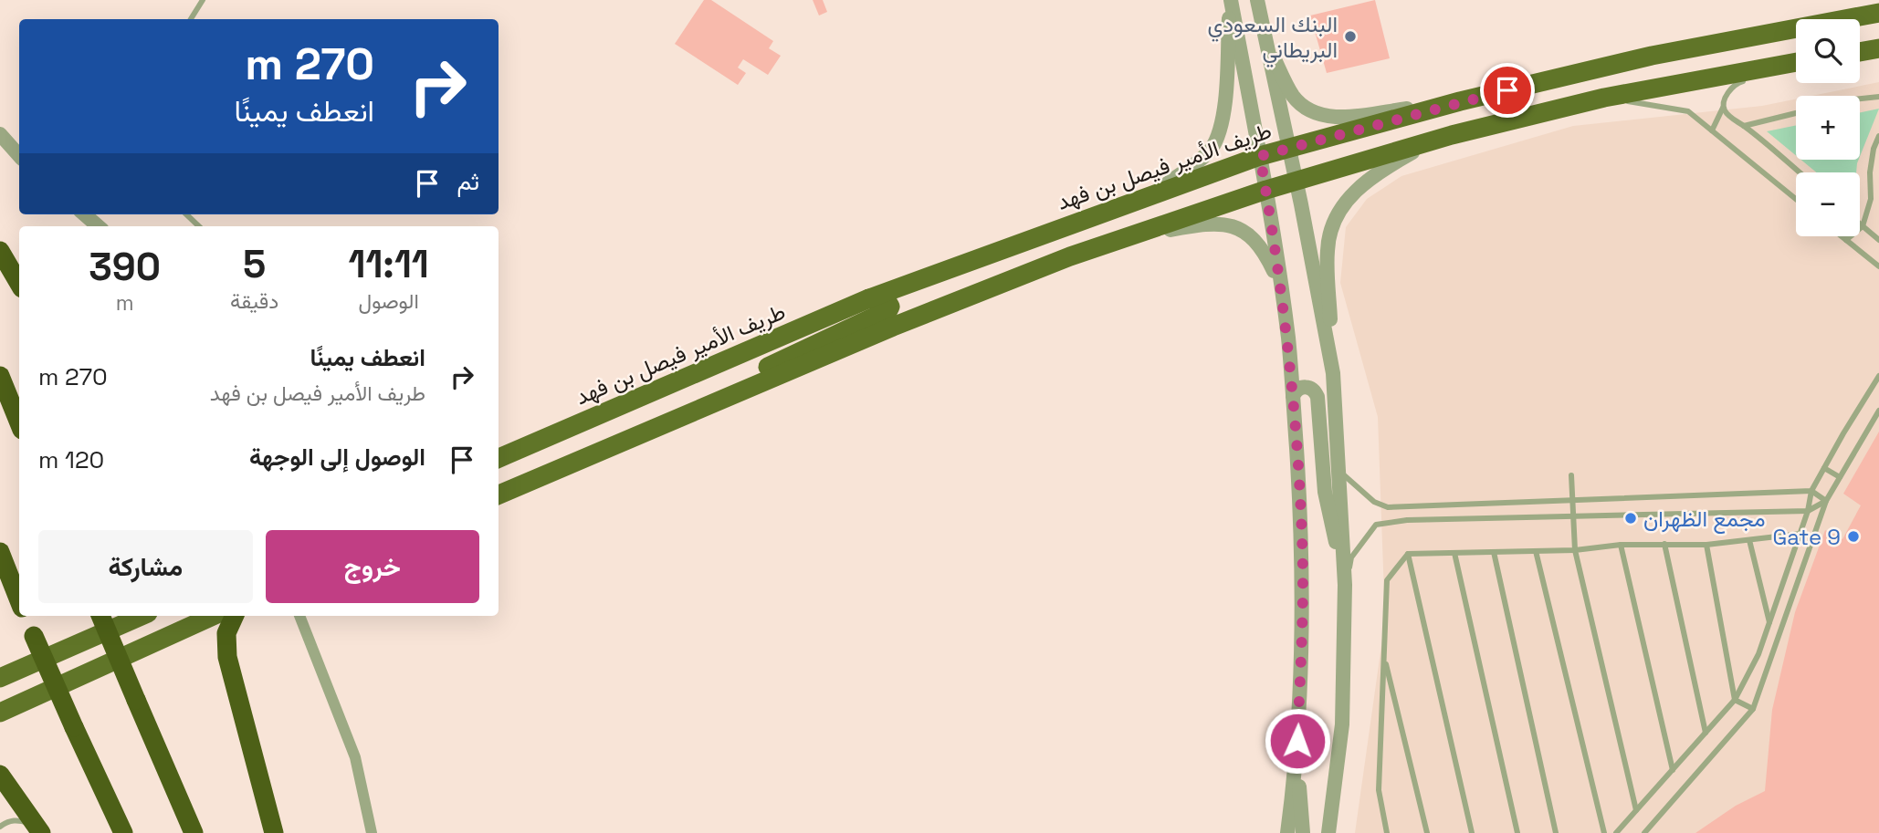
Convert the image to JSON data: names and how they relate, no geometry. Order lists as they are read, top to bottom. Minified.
{"streets":{"main road":["طريف الأمير فيصل بن فهد"]},"places":["البنك السعودي البريطاني","مجمع الظهران","Gate 9"],"page":{"map_buttons":["+","−"],"turn":["270 m","انعطف يمينًا"],"then":"ثم","eta":["11:11","الوصول","5","دقيقة","390","m"],"list":[{"name":"انعطف يمينًا","note":"طريف الأمير فيصل بن فهد","value":"270 m"},{"name":"الوصول إلى الوجهة","value":"120 m"}],"buttons":["خروج","مشاركة"]}}
